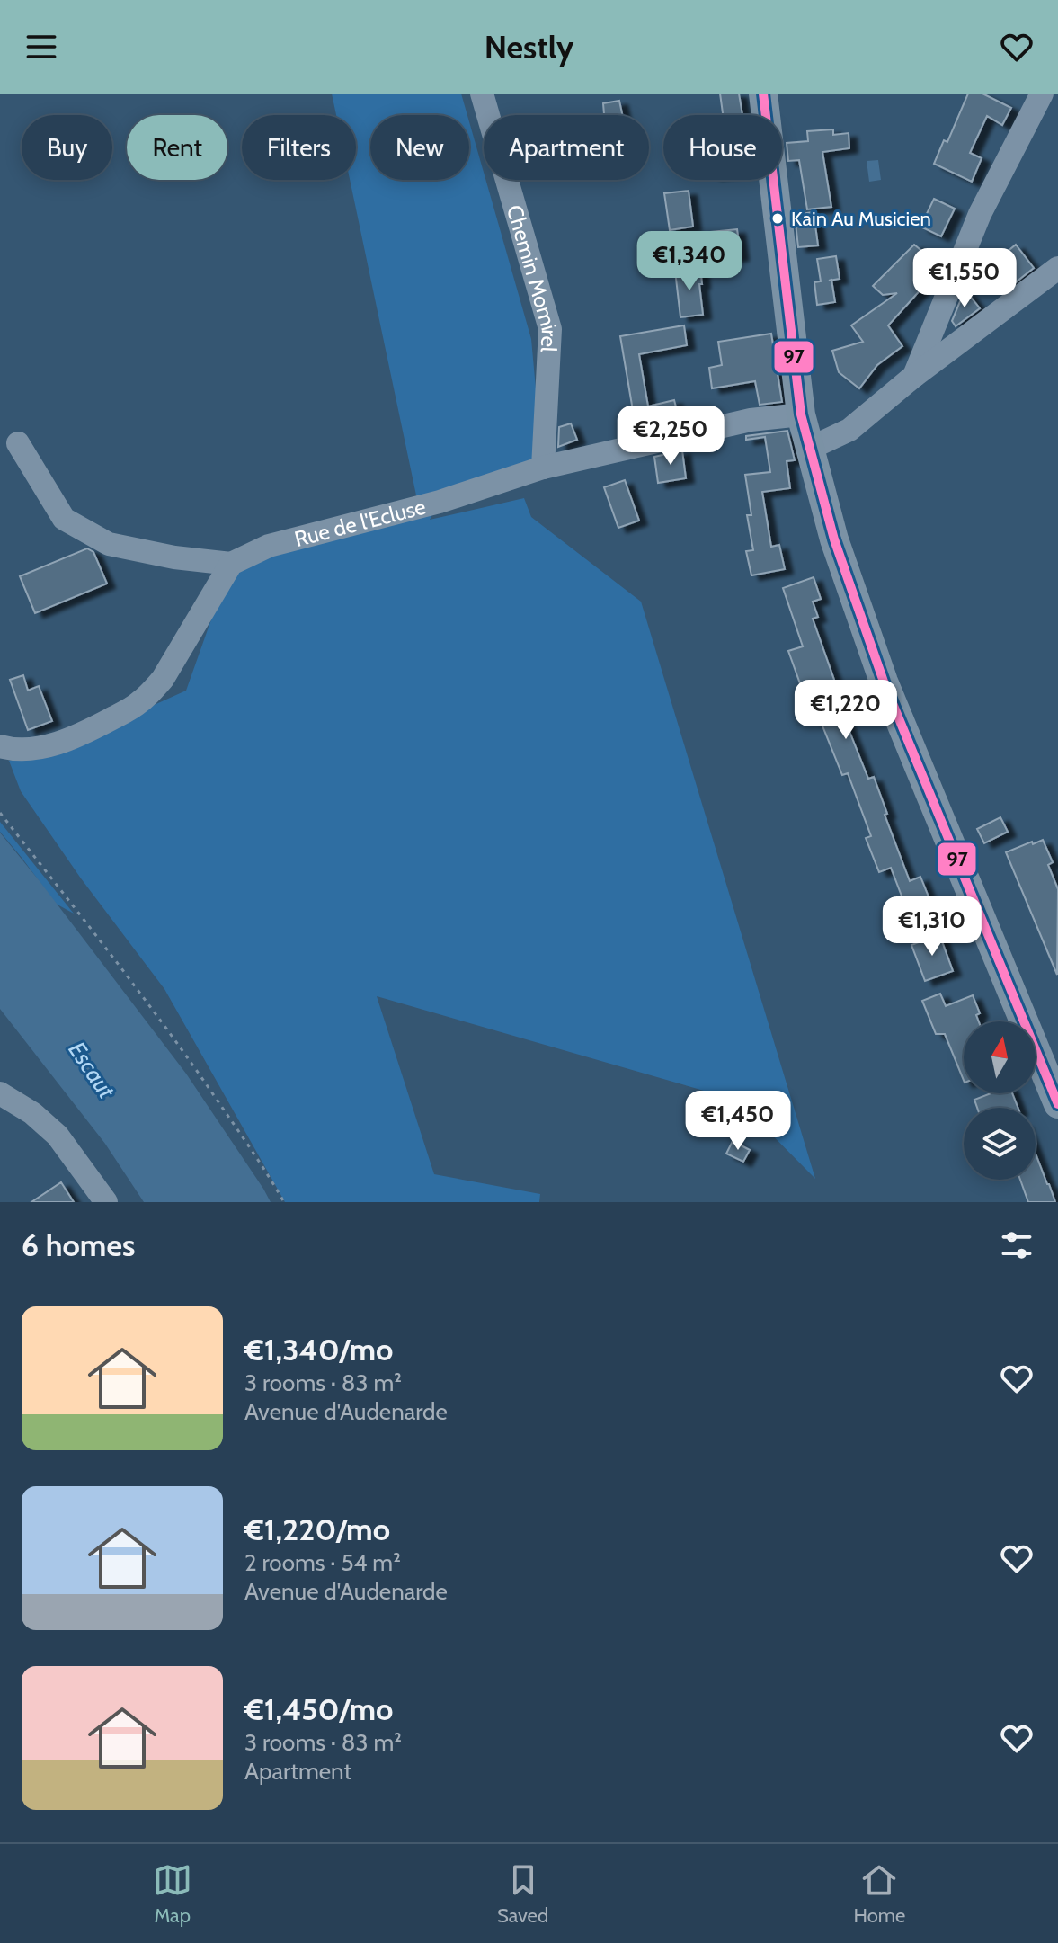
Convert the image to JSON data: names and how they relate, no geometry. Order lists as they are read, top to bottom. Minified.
{"streets":{"street":["Chemin Momirel","Rue de l'Ecluse"]},"crossings":[["Chemin Momirel","Rue de l'Ecluse"]],"water":["Escaut"],"places":["Kain Au Musicien"],"lines":["transit line 97"],"north":"top","page":{"header":"Nestly","chip":["Buy","Rent","Filters","New","Apartment","House"],"price":["€1,340","€1,550","€2,250","€1,220","€1,310","€1,450"],"heading":"6 homes","list":[{"name":"€1,340/mo","note":"3 rooms · 83 m² · Avenue d'Audenarde"},{"name":"€1,220/mo","note":"2 rooms · 54 m² · Avenue d'Audenarde"},{"name":"€1,450/mo","note":"3 rooms · 83 m² · Apartment"}],"tabs":["Map","Saved","Home"]}}
